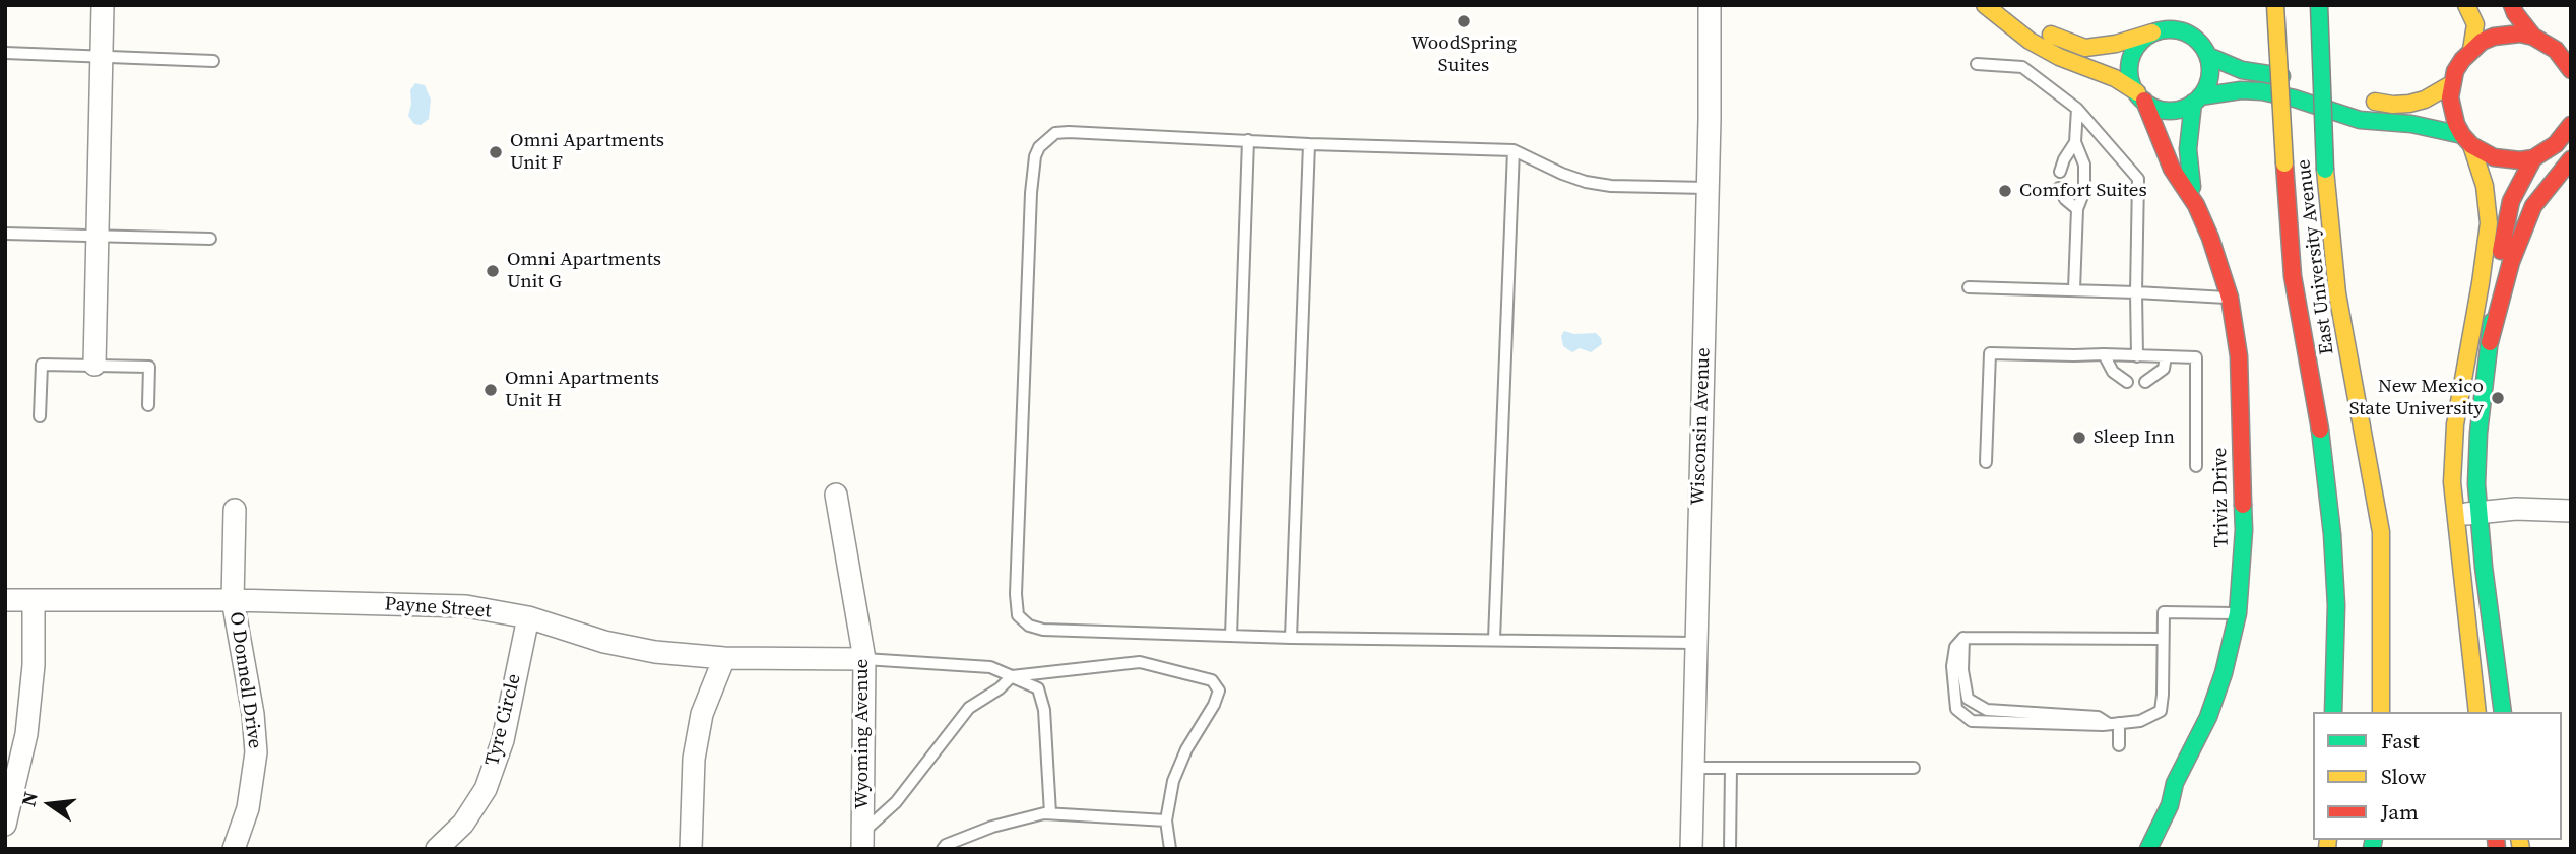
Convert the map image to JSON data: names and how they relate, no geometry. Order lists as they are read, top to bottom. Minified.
{"streets":{"main road":["East University Avenue","Triviz Drive"],"street":["Wisconsin Avenue","Payne Street","O Donnell Drive","Tyre Circle","Wyoming Avenue"]},"crossings":[["Payne Street","O Donnell Drive"],["Payne Street","Tyre Circle"],["Payne Street","Wyoming Avenue"]],"places":["WoodSpring Suites","Omni Apartments Unit F","Comfort Suites","Omni Apartments Unit G","Omni Apartments Unit H","New Mexico State University","Sleep Inn"],"legend":["Fast","Slow","Jam"],"north":"left"}
